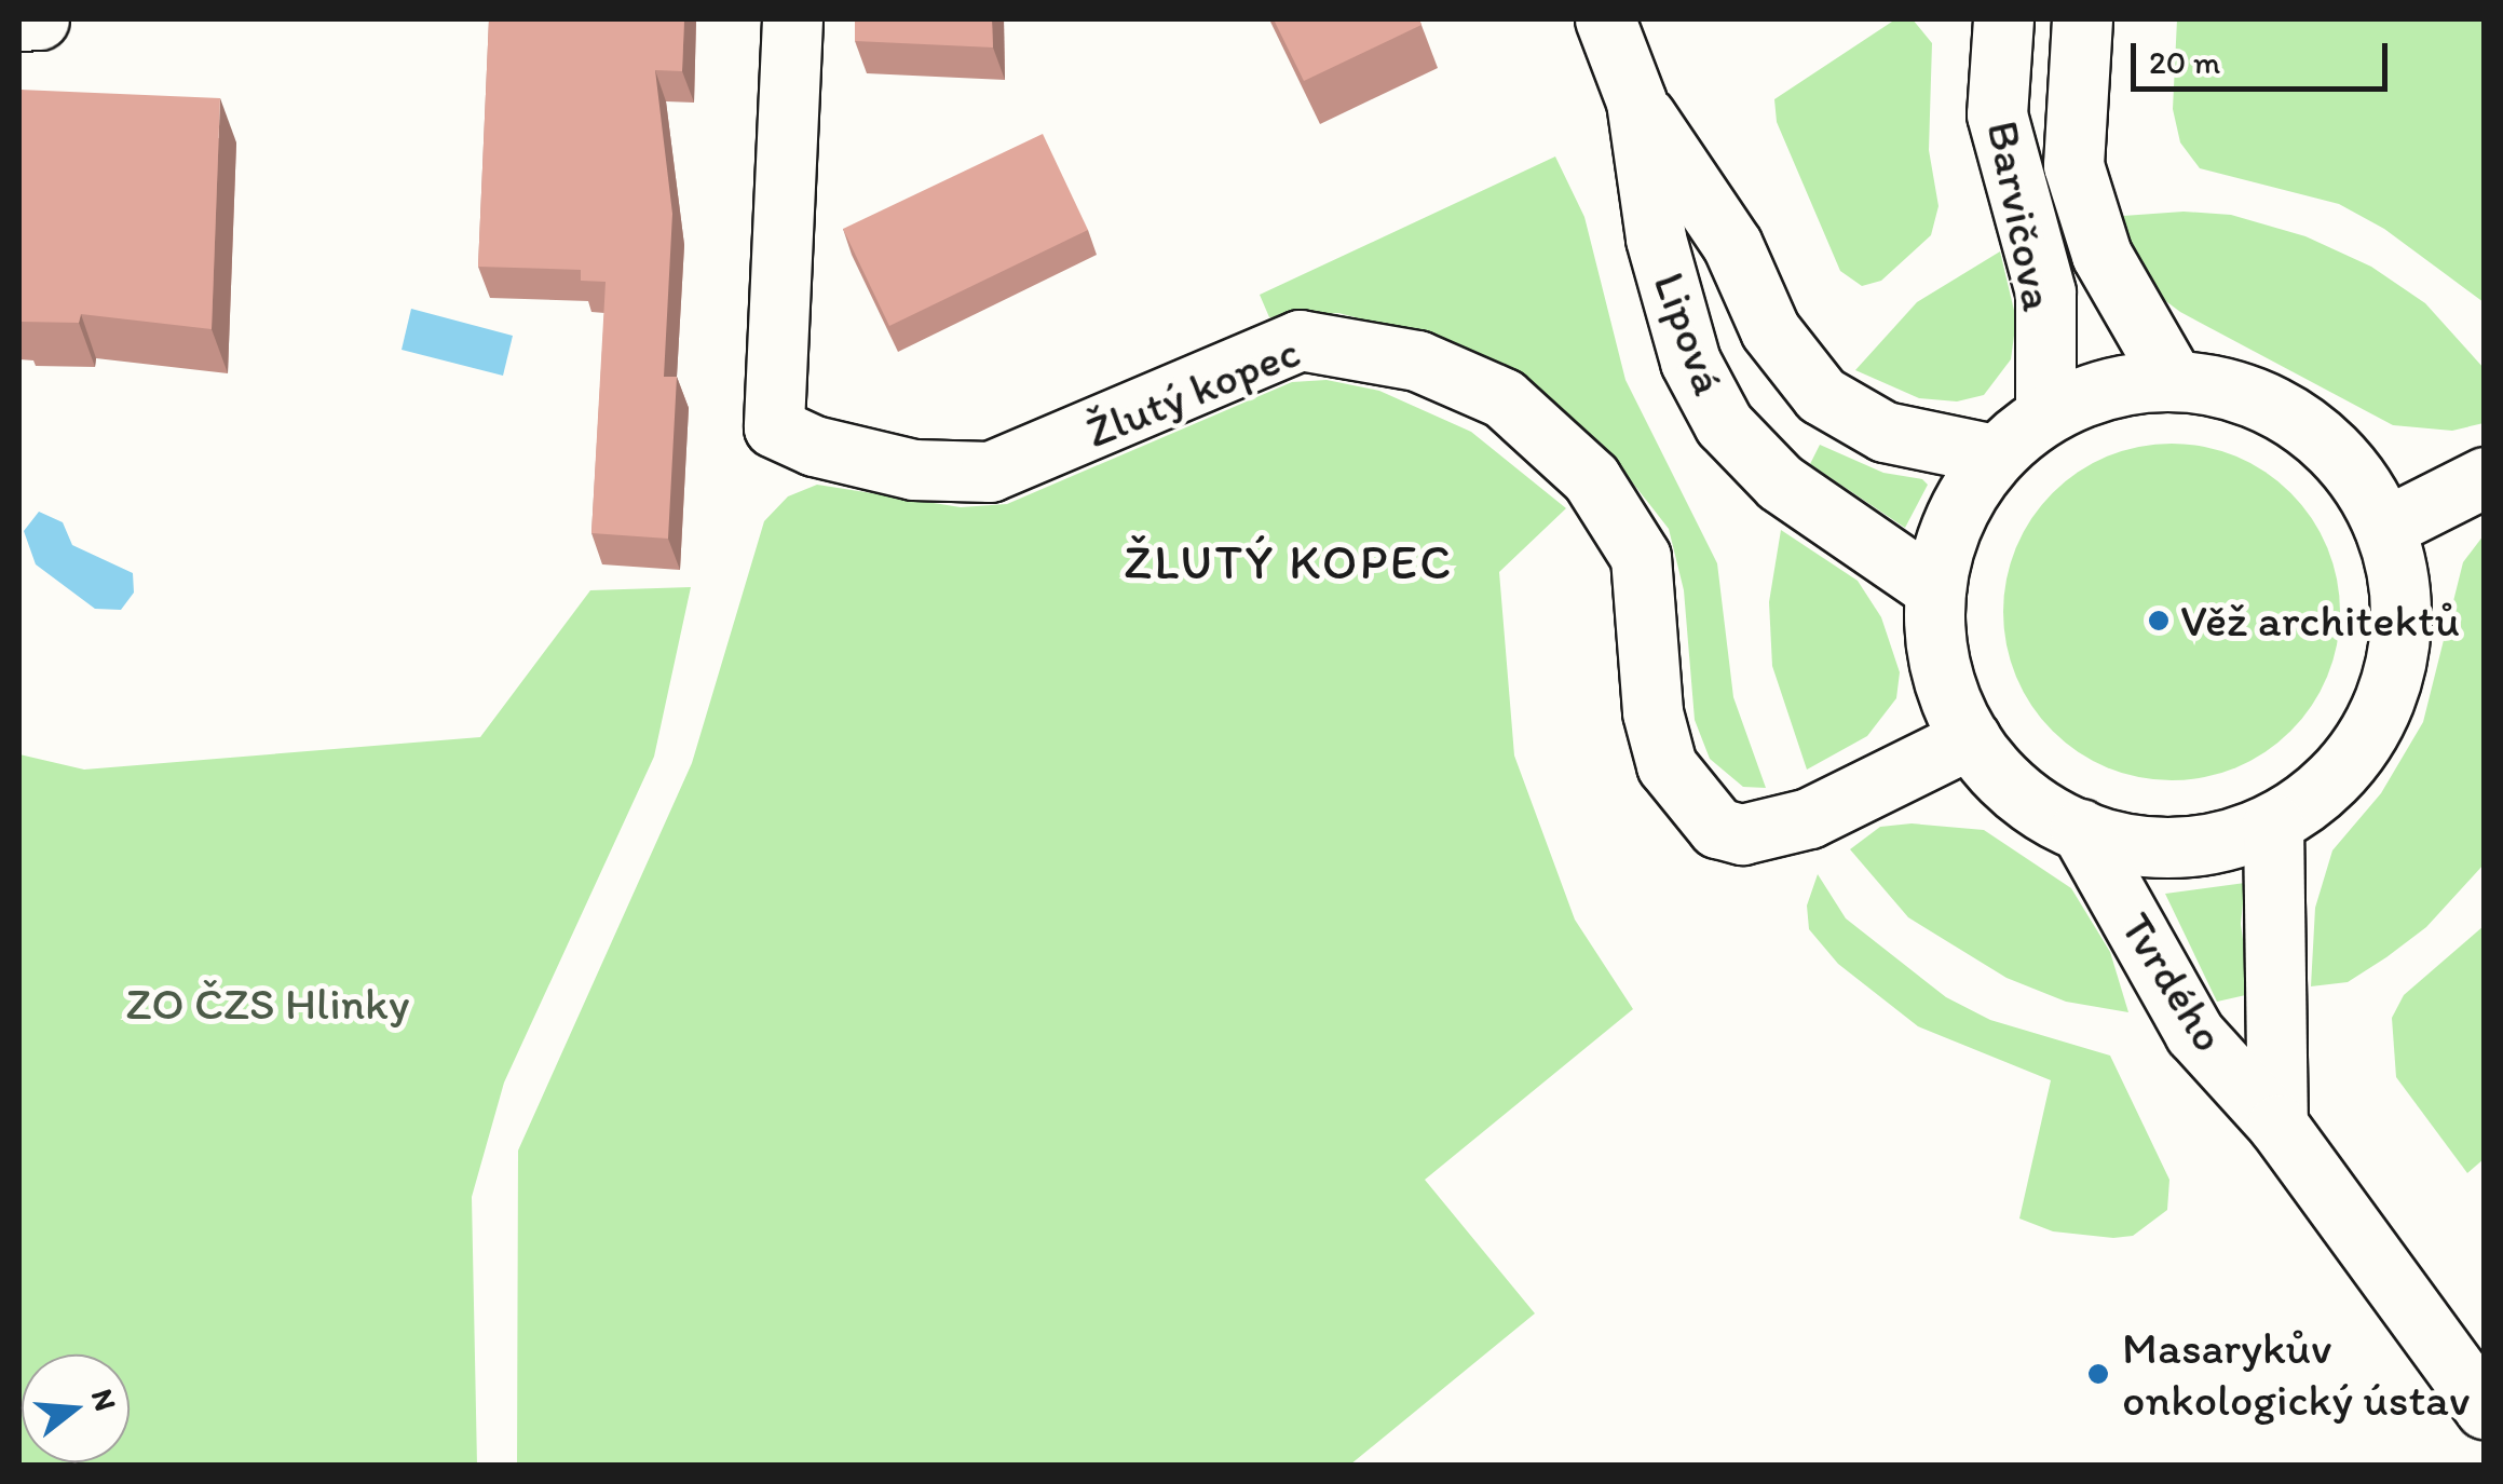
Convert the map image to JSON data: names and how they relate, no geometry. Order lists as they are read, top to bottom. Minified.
{"streets":{"street":["Barvičova","Lipová","Žlutý kopec","Tvrdého"]},"districts":["ŽLUTÝ KOPEC"],"parks":["ZO ČZS Hlinky"],"places":["Věž architektů","Masarykův onkologický ústav"],"scale_bar":"20 m","north":"right"}
